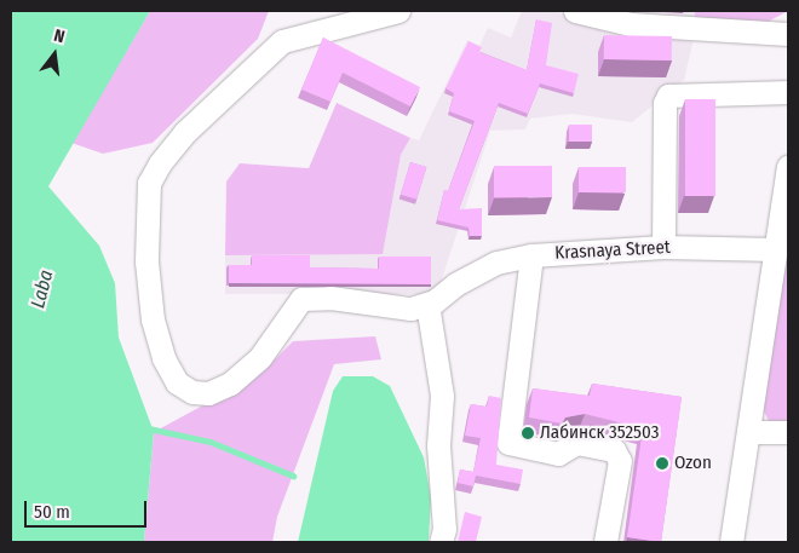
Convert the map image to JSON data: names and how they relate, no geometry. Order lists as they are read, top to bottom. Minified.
{"streets":{"street":["Krasnaya Street"]},"water":["Laba"],"places":["Лабинск 352503","Ozon"],"scale_bar":"50 m","north":"top"}
